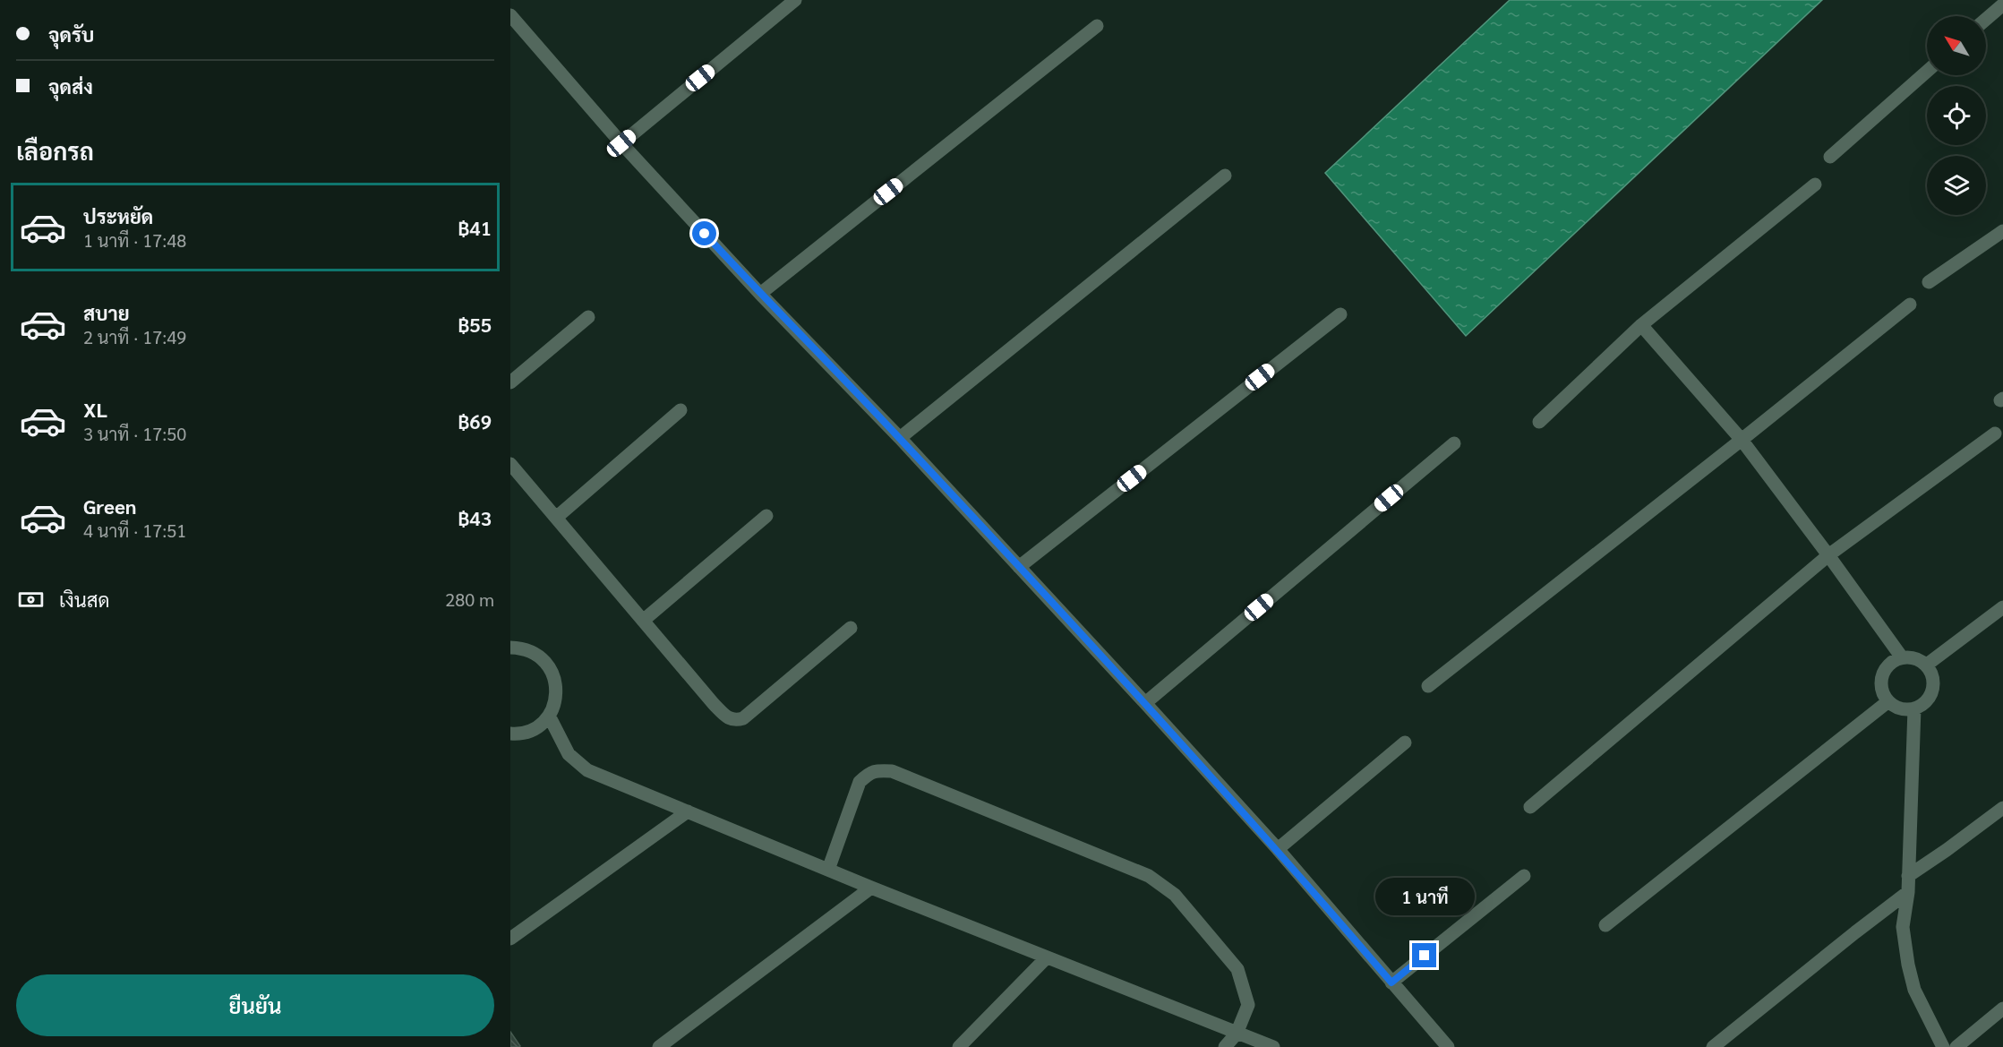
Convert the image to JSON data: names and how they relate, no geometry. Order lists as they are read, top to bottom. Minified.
{"north":"top left","page":{"banner":["จุดรับ","จุดส่ง"],"heading":"เลือกรถ","list":[{"name":"ประหยัด","note":"1 นาที · 17:48","value":"฿41"},{"name":"สบาย","note":"2 นาที · 17:49","value":"฿55"},{"name":"XL","note":"3 นาที · 17:50","value":"฿69"},{"name":"Green","note":"4 นาที · 17:51","value":"฿43"}],"pay":["เงินสด","280 m"],"bubble":"1 นาที","buttons":"ยืนยัน"}}
